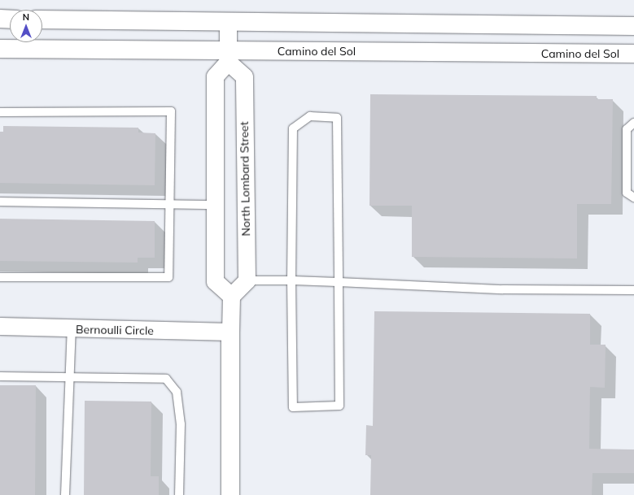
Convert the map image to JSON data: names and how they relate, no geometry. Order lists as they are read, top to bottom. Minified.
{"streets":{"street":["Camino del Sol","North Lombard Street","Bernoulli Circle"]},"crossings":[["Camino del Sol","North Lombard Street"]],"north":"top"}
